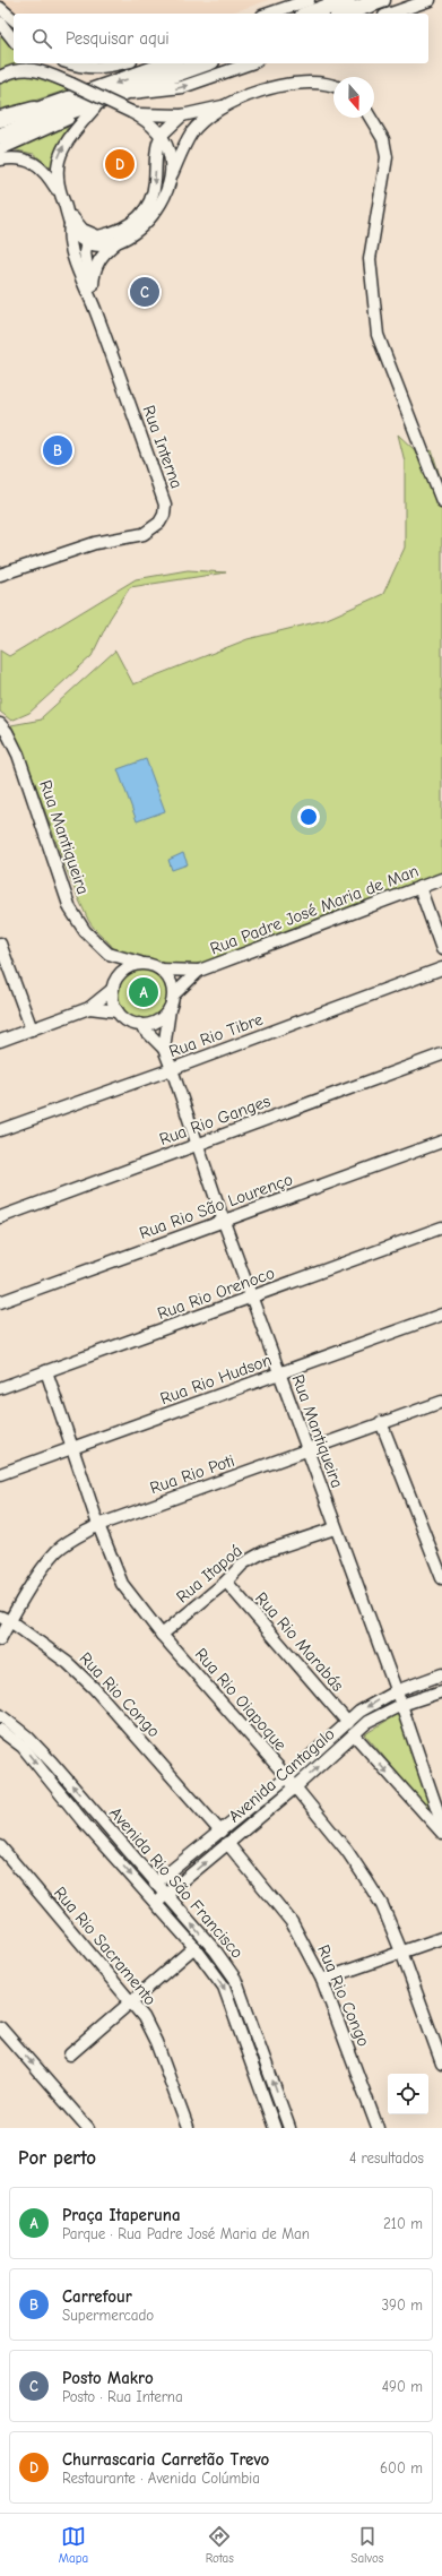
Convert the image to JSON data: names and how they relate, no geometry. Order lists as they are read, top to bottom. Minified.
{"streets":{"street":["Rua Interna","Rua Mantiqueira","Rua Padre José Maria de Man","Rua Rio Tibre","Rua Rio Ganges","Rua Rio São Lourenço","Rua Rio Orenoco","Rua Rio Hudson","Rua Rio Poti","Rua Itapoá","Rua Rio Marabás","Rua Rio Congo","Rua Rio Oiapoque","Avenida Cantagalo","Avenida Rio São Francisco","Rua Rio Sacramento"]},"crossings":[["Rua Mantiqueira","Rua Padre José Maria de Man"],["Rua Mantiqueira","Rua Rio Tibre"],["Rua Mantiqueira","Rua Rio Ganges"],["Rua Mantiqueira","Rua Rio São Lourenço"],["Rua Mantiqueira","Rua Rio Orenoco"],["Rua Mantiqueira","Rua Rio Hudson"],["Rua Mantiqueira","Rua Rio Poti"],["Rua Mantiqueira","Rua Itapoá"],["Rua Mantiqueira","Avenida Cantagalo"],["Rua Rio Orenoco","Rua Rio Oiapoque"],["Rua Rio Hudson","Rua Rio Oiapoque"],["Rua Rio Poti","Rua Rio Congo"],["Rua Rio Poti","Rua Rio Oiapoque"],["Rua Itapoá","Rua Rio Marabás"],["Rua Itapoá","Rua Rio Oiapoque"],["Rua Rio Marabás","Avenida Cantagalo"],["Rua Rio Congo","Avenida Cantagalo"],["Rua Rio Oiapoque","Avenida Cantagalo"],["Avenida Cantagalo","Avenida Rio São Francisco"]],"north":"bottom","page":{"search":"Pesquisar aqui","pins":["D","C","B","A"],"heading":["Por perto","4 resultados"],"list":[{"mark":"A","name":"Praça Itaperuna","note":"Parque · Rua Padre José Maria de Man","value":"210 m"},{"mark":"B","name":"Carrefour","note":"Supermercado","value":"390 m"},{"mark":"C","name":"Posto Makro","note":"Posto · Rua Interna","value":"490 m"},{"mark":"D","name":"Churrascaria Carretão Trevo","note":"Restaurante · Avenida Colúmbia","value":"600 m"}],"nav":["Mapa","Rotas","Salvos"]}}
